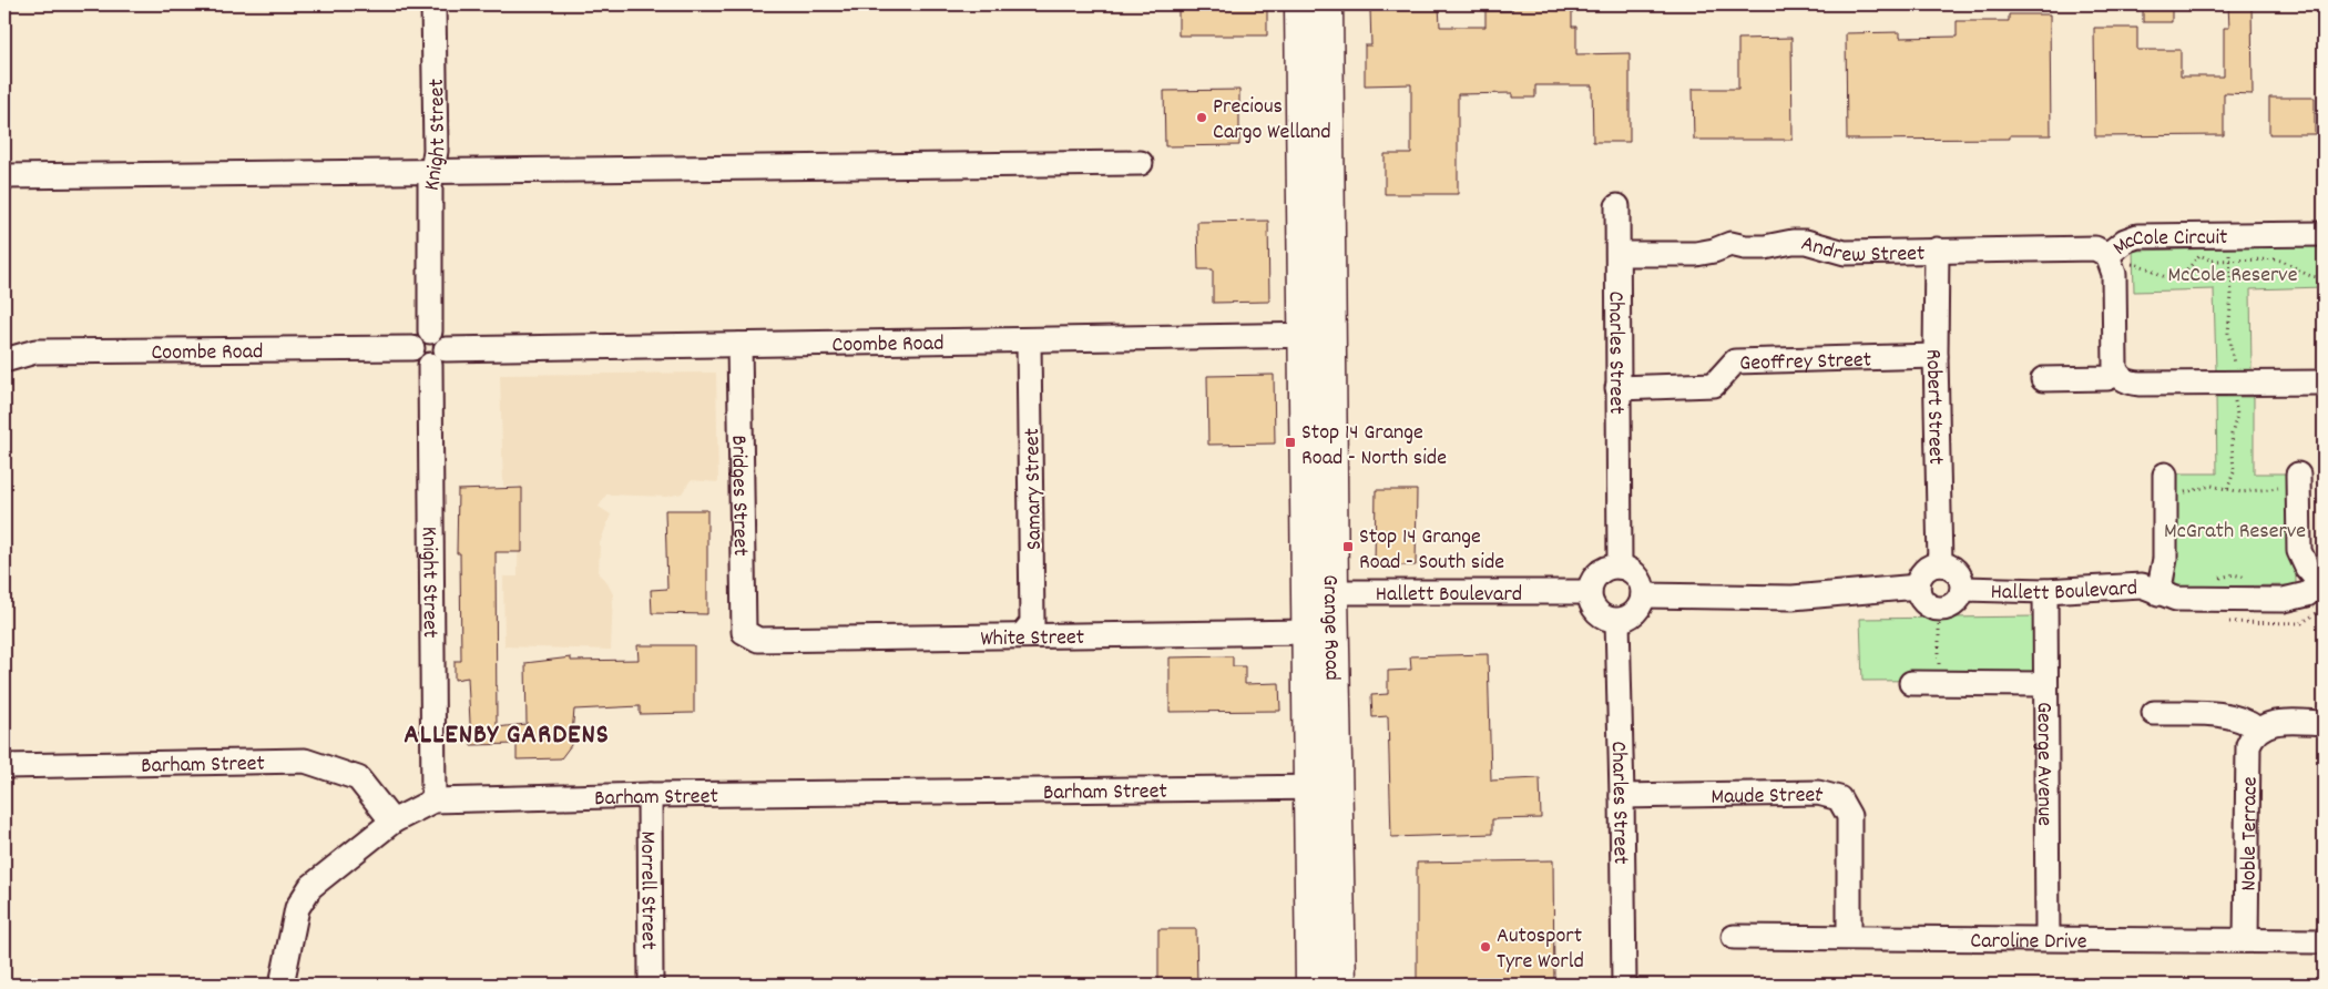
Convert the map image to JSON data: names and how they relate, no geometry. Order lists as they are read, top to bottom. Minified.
{"streets":{"main road":["Grange Road"],"street":["Knight Street","Andrew Street","McCole Circuit","Coombe Road","Charles Street","Geoffrey Street","Robert Street","Samary Street","Bridges Street","Hallett Boulevard","White Street","Barham Street","George Avenue","Maude Street","Noble Terrace","Morrell Street","Caroline Drive"]},"crossings":[["Knight Street","Coombe Road"],["Knight Street","Barham Street"],["Andrew Street","McCole Circuit"],["Andrew Street","Charles Street"],["Andrew Street","Robert Street"],["Coombe Road","Samary Street"],["Coombe Road","Bridges Street"],["Coombe Road","Grange Road"],["Charles Street","Geoffrey Street"],["Charles Street","Hallett Boulevard"],["Charles Street","Maude Street"],["Geoffrey Street","Robert Street"],["Robert Street","Hallett Boulevard"],["Samary Street","White Street"],["Bridges Street","White Street"],["Hallett Boulevard","Grange Road"],["Hallett Boulevard","George Avenue"],["Grange Road","White Street"],["Grange Road","Barham Street"],["Barham Street","Morrell Street"],["George Avenue","Caroline Drive"],["Maude Street","Caroline Drive"],["Noble Terrace","Caroline Drive"]],"districts":["ALLENBY GARDENS"],"parks":["McCole Reserve","McGrath Reserve"],"places":{"other":["Precious Cargo Welland","Autosport Tyre World"],"transit":["Stop 14 Grange Road - North side","Stop 14 Grange Road - South side"]}}
